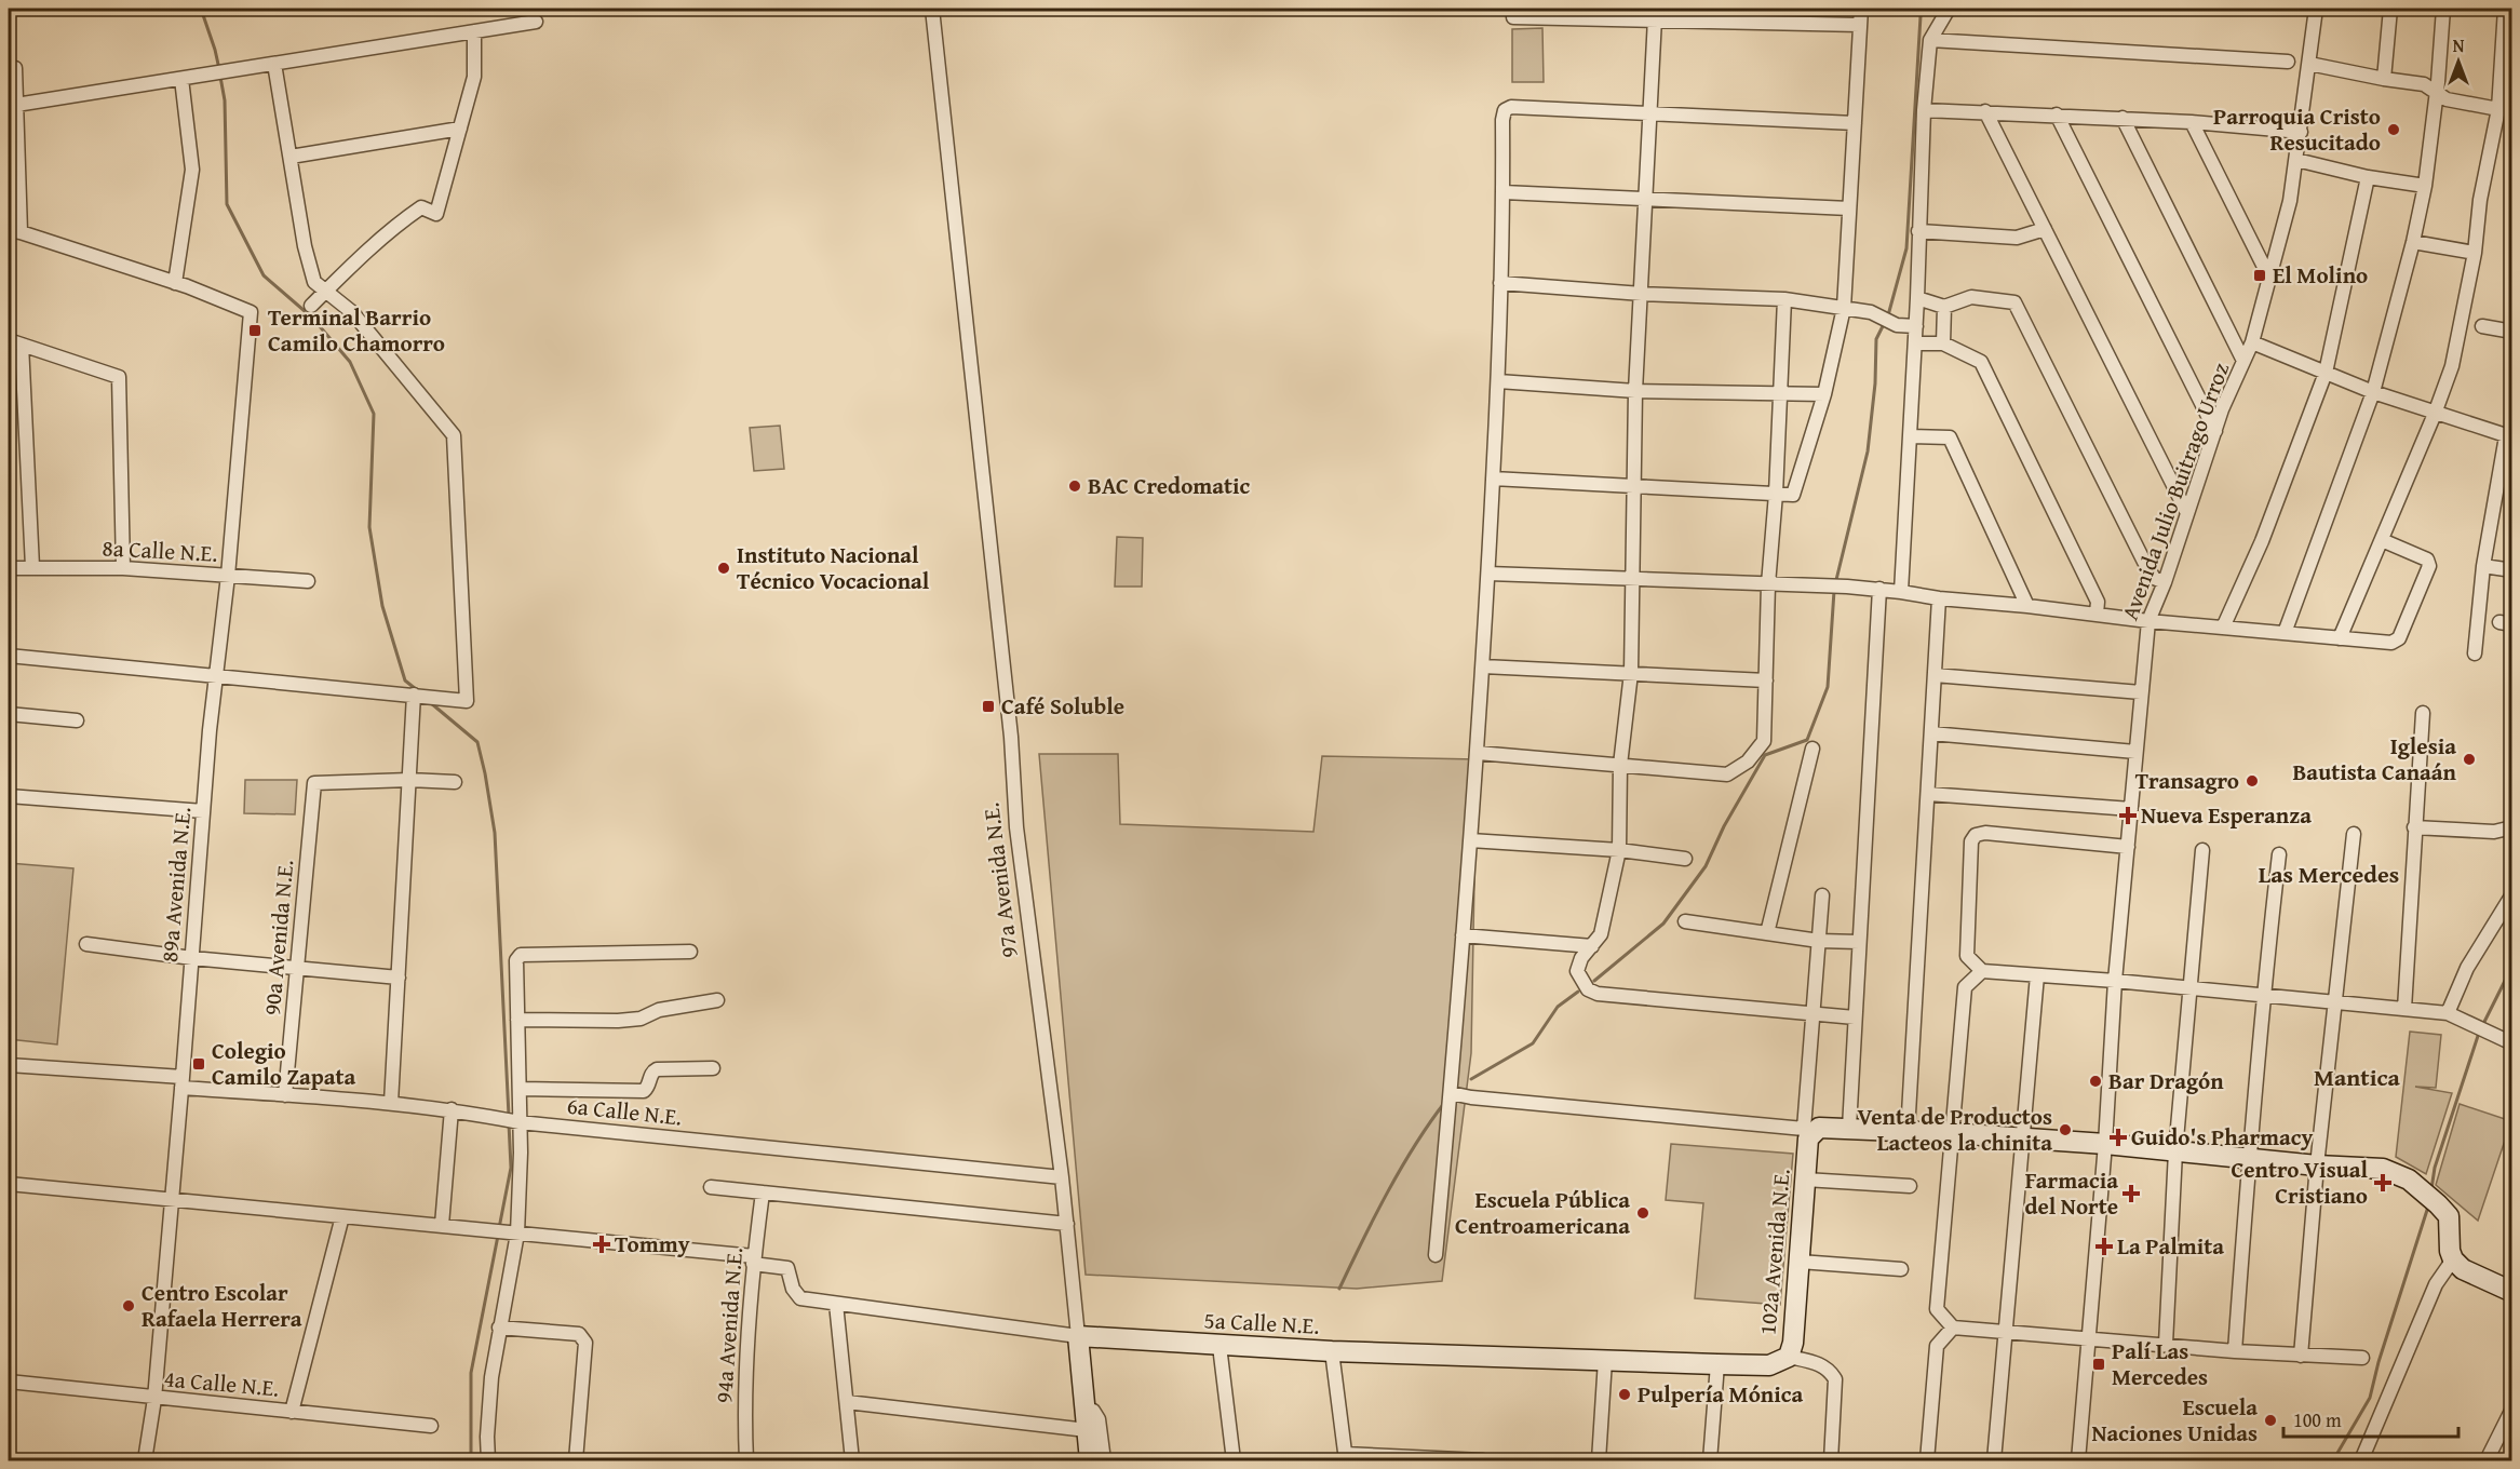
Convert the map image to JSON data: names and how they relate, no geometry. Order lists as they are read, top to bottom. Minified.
{"streets":{"street":["Avenida Julio Buitrago Urroz","8a Calle N.E.","97a Avenida N.E.","89a Avenida N.E.","90a Avenida N.E.","6a Calle N.E.","102a Avenida N.E.","5a Calle N.E.","94a Avenida N.E.","4a Calle N.E."]},"crossings":[["8a Calle N.E.","89a Avenida N.E."],["97a Avenida N.E.","6a Calle N.E."],["97a Avenida N.E.","5a Calle N.E."],["89a Avenida N.E.","6a Calle N.E."],["89a Avenida N.E.","4a Calle N.E."],["90a Avenida N.E.","6a Calle N.E."],["102a Avenida N.E.","5a Calle N.E."],["5a Calle N.E.","94a Avenida N.E."]],"districts":["Las Mercedes","Mantica"],"places":{"other":["Parroquia Cristo Resucitado","BAC Credomatic","Instituto Nacional Técnico Vocacional","Iglesia Bautista Canaán","Transagro","Bar Dragón","Venta de Productos Lacteos la chinita","Escuela Pública Centroamericana","Centro Escolar Rafaela Herrera","Pulpería Mónica","Escuela Naciones Unidas"],"transit":["El Molino","Terminal Barrio Camilo Chamorro","Café Soluble","Colegio Camilo Zapata","Palí Las Mercedes"],"health":["Nueva Esperanza","Guido's Pharmacy","Centro Visual Cristiano","Farmacia del Norte","Tommy","La Palmita"]},"scale_bar":"100 m","north":"top"}
